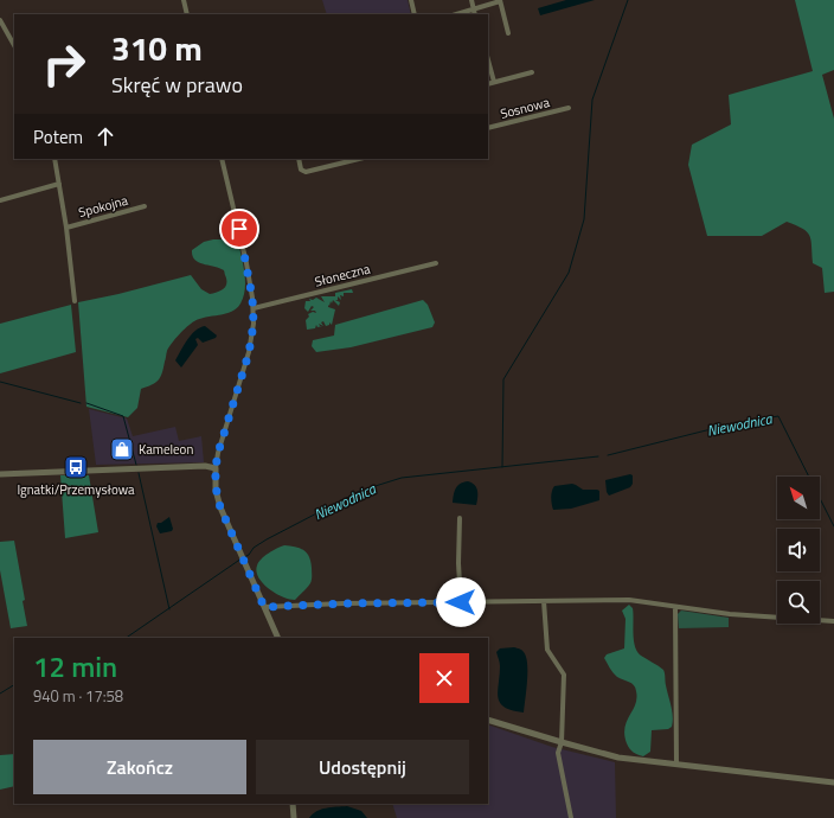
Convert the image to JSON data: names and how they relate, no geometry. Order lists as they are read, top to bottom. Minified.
{"streets":{"street":["Sosnowa","Spokojna","Słoneczna"]},"water":["Niewodnica"],"places":{"shop":["Kameleon"],"bus stop":["Ignatki/Przemysłowa"]},"north":"top left","page":{"turn":["310 m","Skręć w prawo"],"then":"Potem","heading":["12 min","940 m · 17:58"],"buttons":["Zakończ","Udostępnij"]}}
